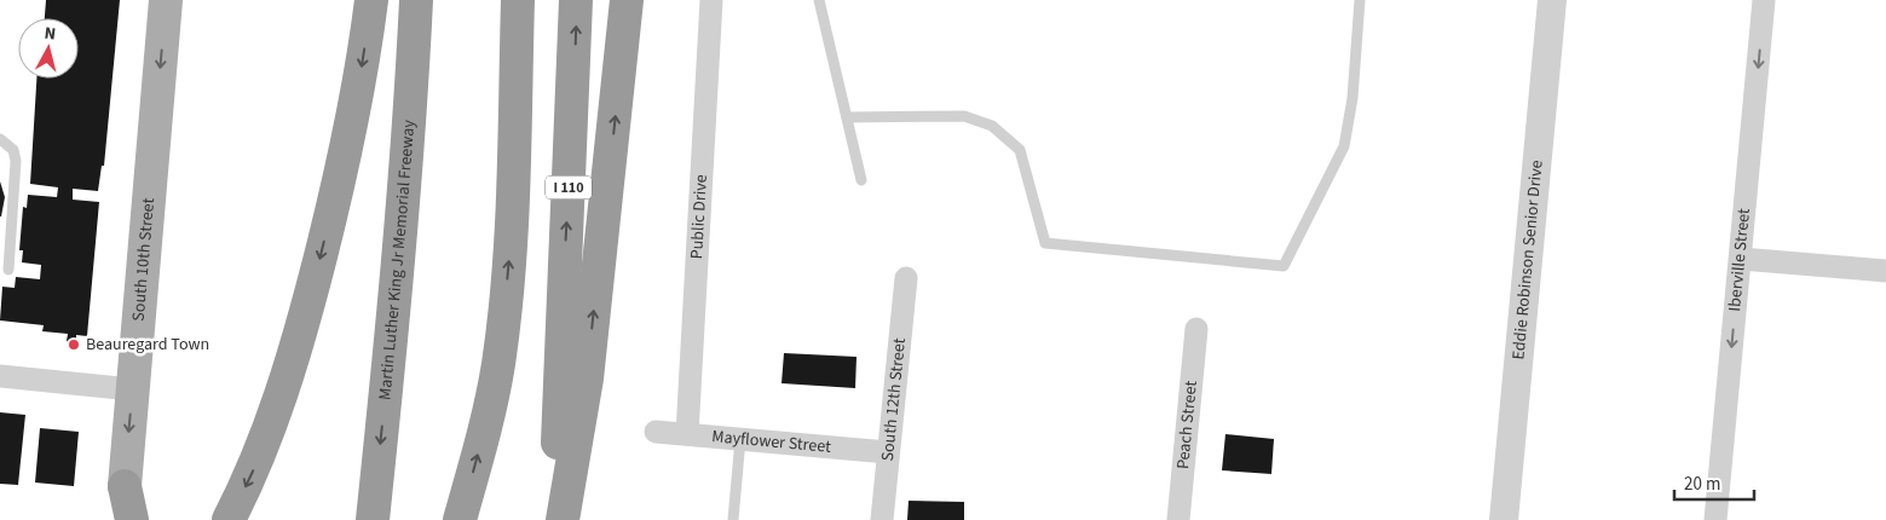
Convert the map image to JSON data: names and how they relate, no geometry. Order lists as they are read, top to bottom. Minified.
{"streets":{"highway":["I 110","Martin Luther King Jr Memorial Freeway"],"main road":["South 10th Street"],"street":["Public Drive","Eddie Robinson Senior Drive","Iberville Street","South 12th Street","Peach Street","Mayflower Street"]},"crossings":[["Public Drive","Mayflower Street"],["South 12th Street","Mayflower Street"]],"one_way":["South 10th Street","Iberville Street"],"places":["Beauregard Town"],"scale_bar":"20 m","north":"top"}
